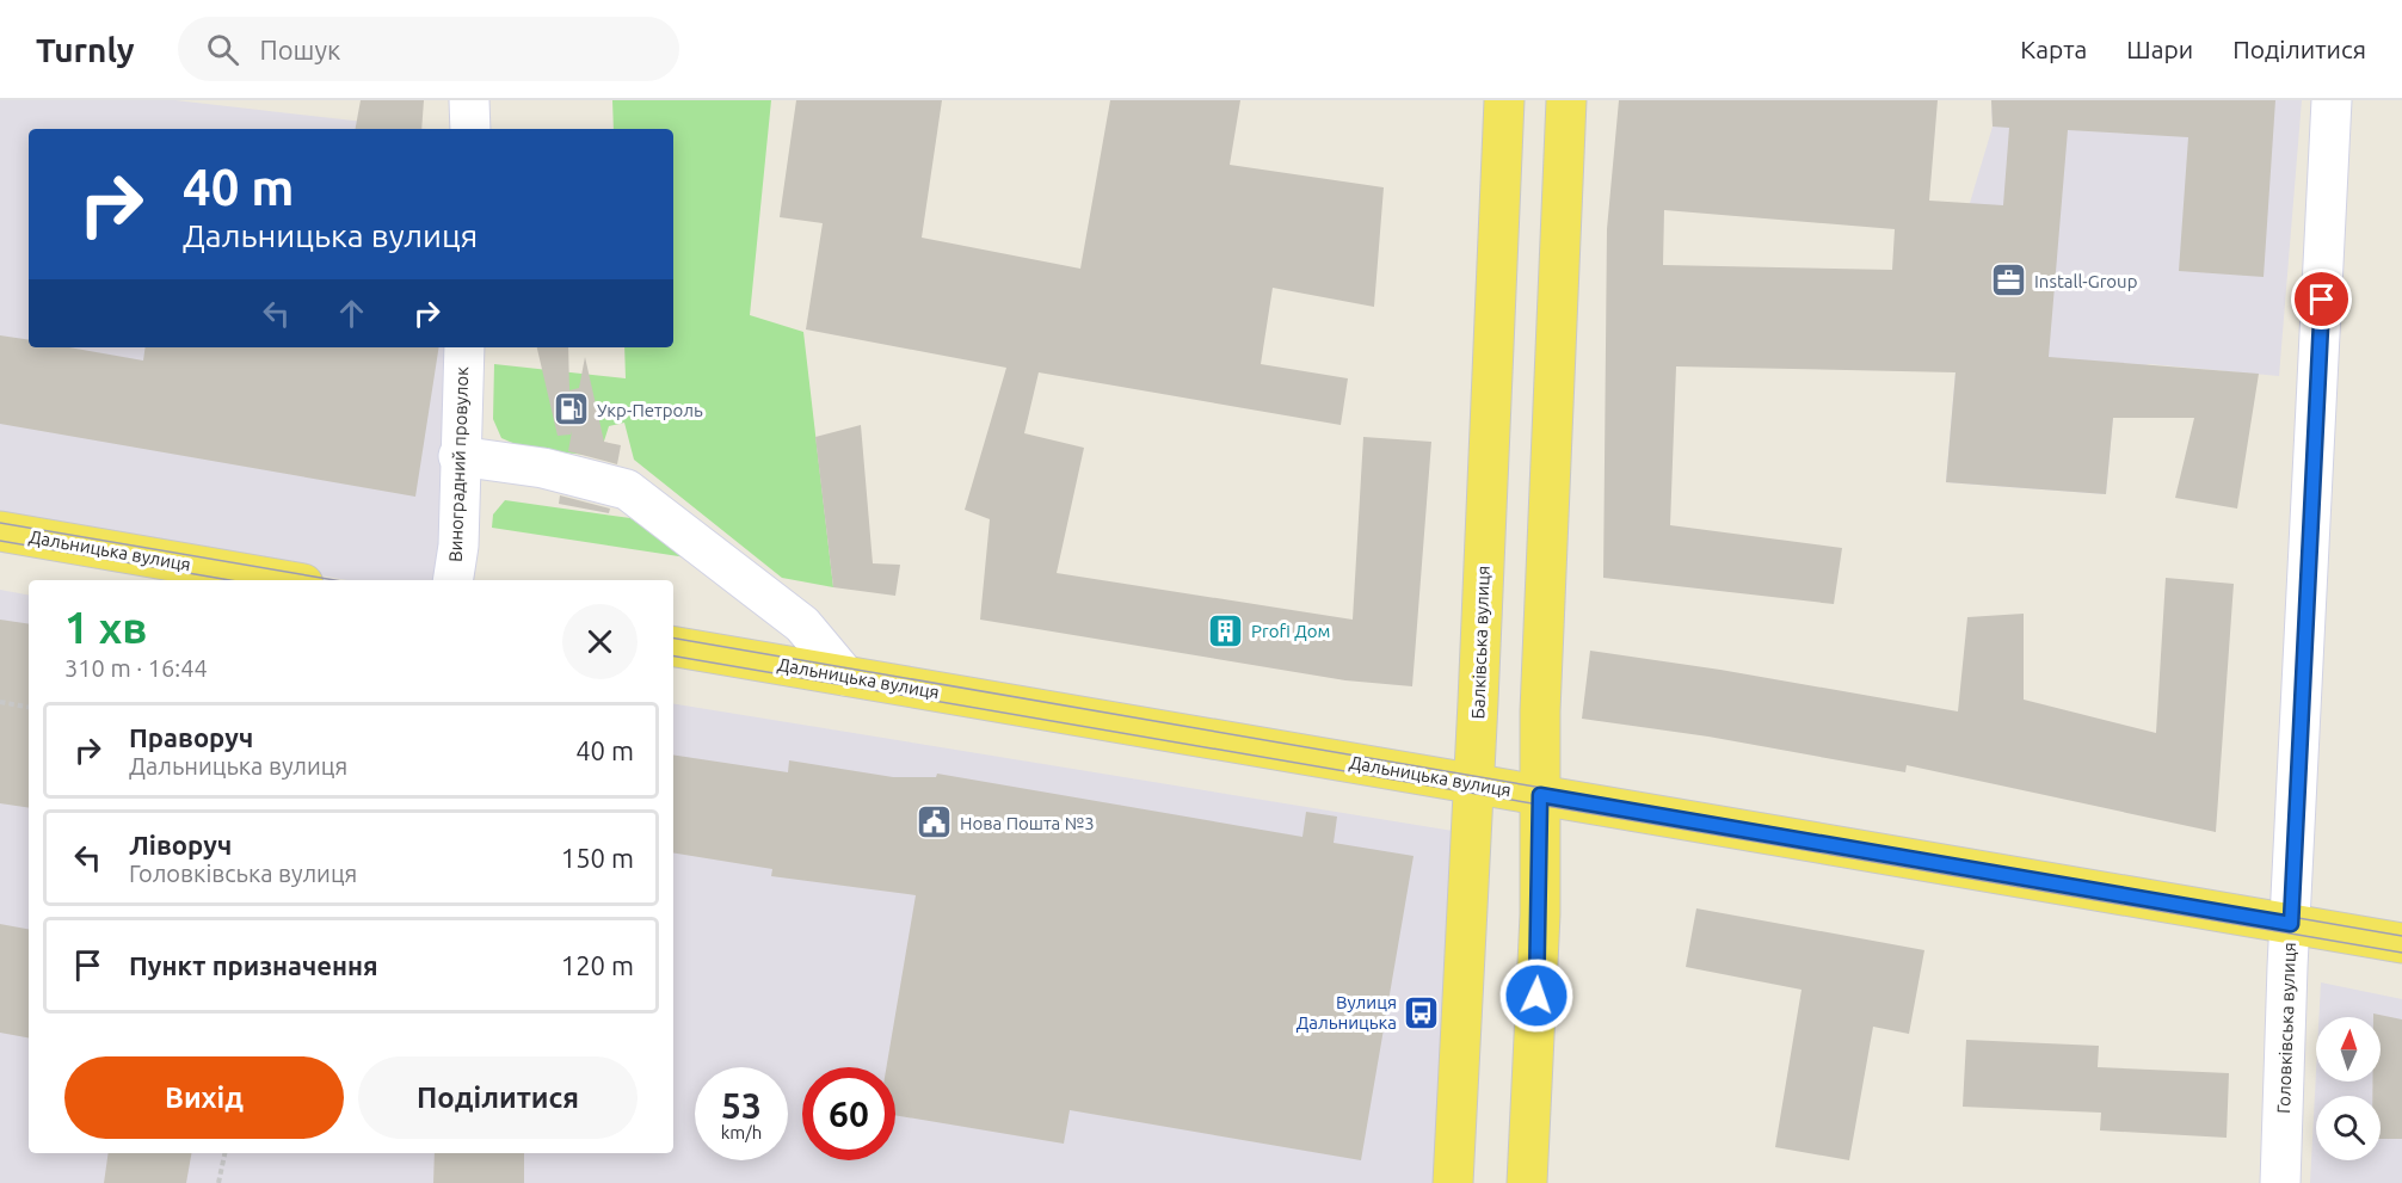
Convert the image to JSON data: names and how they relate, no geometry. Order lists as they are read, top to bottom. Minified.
{"streets":{"main road":["Дальницька вулиця","Балківська вулиця"],"street":["Виноградний провулок","Головківська вулиця"]},"crossings":[["Дальницька вулиця","Балківська вулиця"],["Дальницька вулиця","Головківська вулиця"]],"places":{"office":["Install-Group"],"fuel station":["Укр-Петроль"],"building":["Profi Дом"],"public building":["Нова Пошта №3"],"bus stop":["Вулиця Дальницька"]},"north":"top","page":{"header":"Turnly","search":"Пошук","nav":["Карта","Шари","Поділитися"],"turn":["40 m","Дальницька вулиця"],"heading":["1 хв","310 m · 16:44"],"list":[{"name":"Праворуч","note":"Дальницька вулиця","value":"40 m"},{"name":"Ліворуч","note":"Головківська вулиця","value":"150 m"},{"name":"Пункт призначення","value":"120 m"}],"buttons":["Вихід","Поділитися"],"speed":"53 km/h","limit":"60"}}
